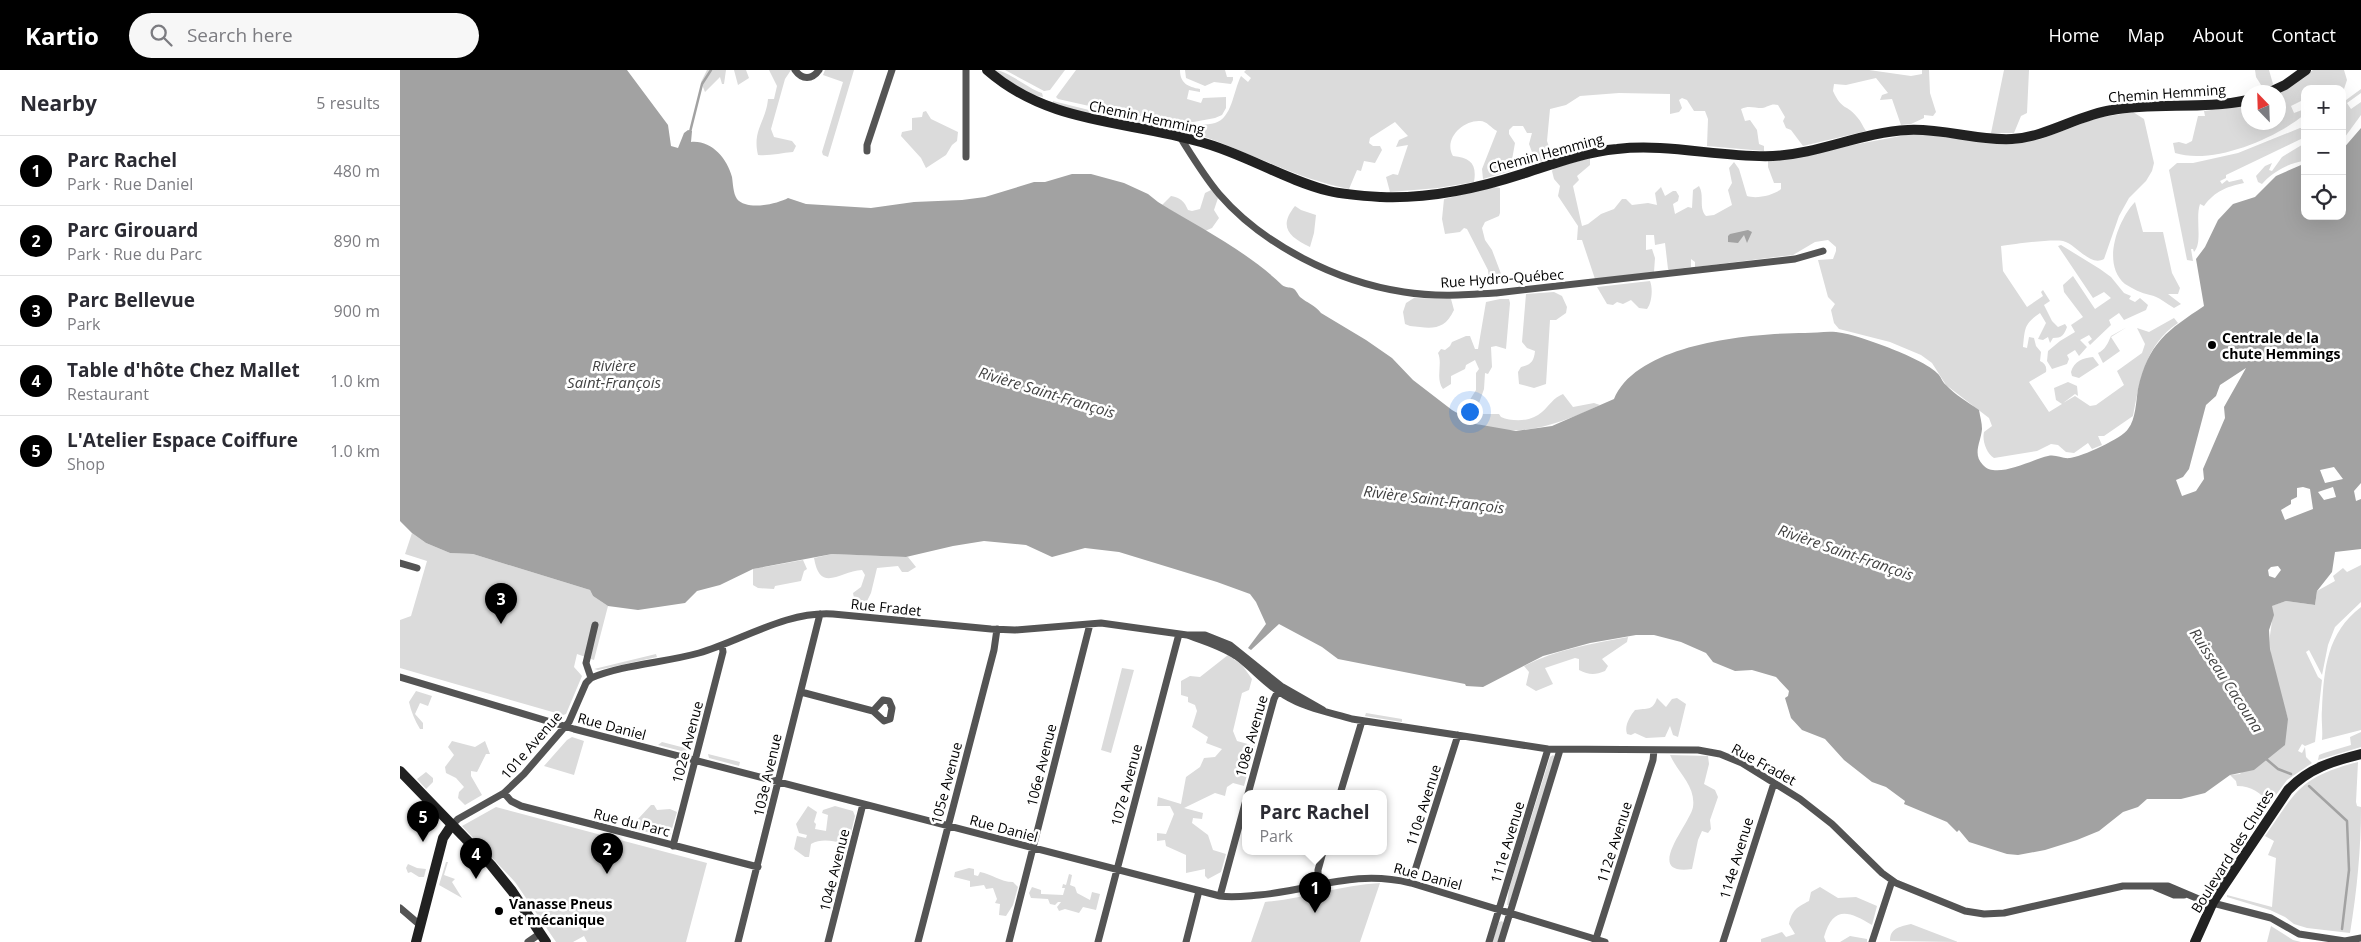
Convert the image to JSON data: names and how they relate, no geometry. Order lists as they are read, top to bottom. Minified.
{"streets":{"street":["Chemin Hemming","Rue Hydro-Québec","Rue Fradet","Rue Daniel","108e Avenue","102e Avenue","101e Avenue","106e Avenue","103e Avenue","105e Avenue","107e Avenue","110e Avenue","Rue du Parc","111e Avenue","112e Avenue","Boulevard des Chutes","114e Avenue","104e Avenue"]},"crossings":[["Chemin Hemming","Rue Hydro-Québec"],["Rue Fradet","108e Avenue"],["Rue Fradet","102e Avenue"],["Rue Fradet","101e Avenue"],["Rue Fradet","106e Avenue"],["Rue Fradet","103e Avenue"],["Rue Fradet","105e Avenue"],["Rue Fradet","107e Avenue"],["Rue Fradet","110e Avenue"],["Rue Fradet","111e Avenue"],["Rue Fradet","112e Avenue"],["Rue Fradet","Boulevard des Chutes"],["Rue Fradet","114e Avenue"],["Rue Daniel","102e Avenue"],["Rue Daniel","101e Avenue"],["Rue Daniel","106e Avenue"],["Rue Daniel","103e Avenue"],["Rue Daniel","105e Avenue"],["Rue Daniel","107e Avenue"],["Rue Daniel","110e Avenue"],["Rue Daniel","111e Avenue"],["Rue Daniel","112e Avenue"],["Rue Daniel","104e Avenue"],["102e Avenue","Rue du Parc"],["101e Avenue","Rue du Parc"],["103e Avenue","Rue du Parc"]],"water":["Rivière Saint-François","Ruisseau Cacouna"],"places":["Centrale de la chute Hemmings","Vanasse Pneus et mécanique"],"north":"top left","page":{"header":"Kartio","search":"Search here","nav":["Home","Map","About","Contact"],"heading":["Nearby","5 results"],"map_buttons":["+","−"],"list":[{"mark":"1","name":"Parc Rachel","note":"Park · Rue Daniel","value":"480 m"},{"mark":"2","name":"Parc Girouard","note":"Park · Rue du Parc","value":"890 m"},{"mark":"3","name":"Parc Bellevue","note":"Park","value":"900 m"},{"mark":"4","name":"Table d'hôte Chez Mallet","note":"Restaurant","value":"1.0 km"},{"mark":"5","name":"L'Atelier Espace Coiffure","note":"Shop","value":"1.0 km"}],"pins":["3","5","2","4","1"],"popup":["Parc Rachel","Park"]}}
